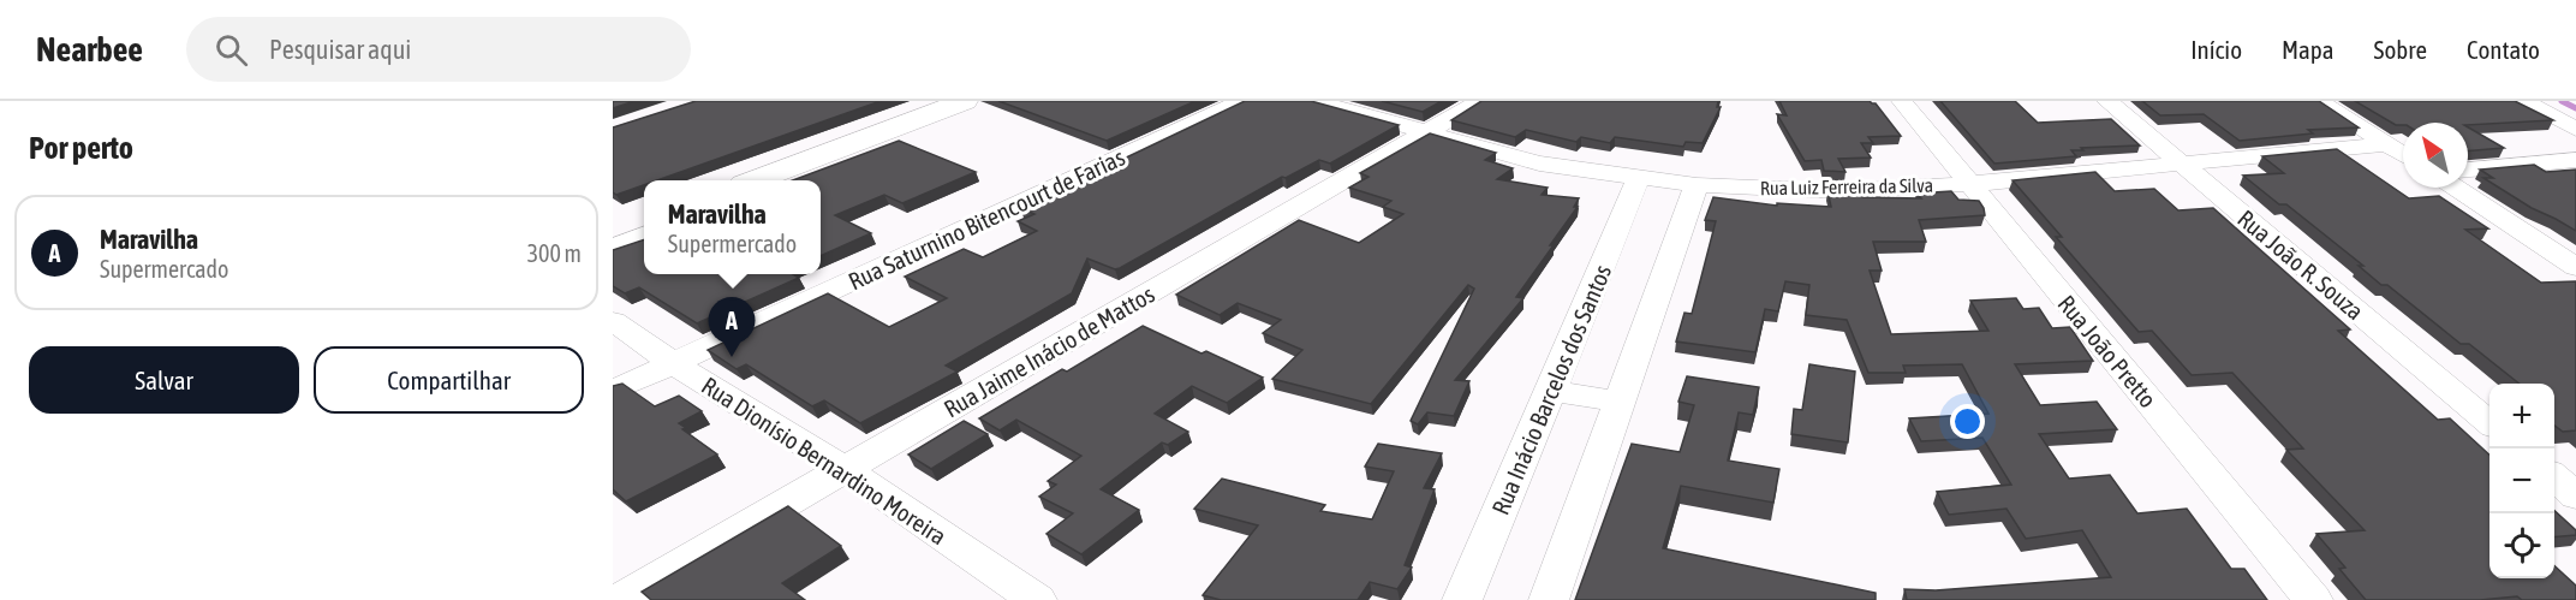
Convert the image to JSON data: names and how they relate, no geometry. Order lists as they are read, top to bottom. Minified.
{"streets":{"street":["Rua Luiz Ferreira da Silva","Rua Saturnino Bitencourt de Farias","Rua João R. Souza","Rua Jaime Inácio de Mattos","Rua João Pretto","Rua Inácio Barcelos dos Santos","Rua Dionísio Bernardino Moreira"]},"crossings":[["Rua Luiz Ferreira da Silva","Rua João R. Souza"],["Rua Luiz Ferreira da Silva","Rua Jaime Inácio de Mattos"],["Rua Luiz Ferreira da Silva","Rua João Pretto"],["Rua Luiz Ferreira da Silva","Rua Inácio Barcelos dos Santos"],["Rua Saturnino Bitencourt de Farias","Rua Dionísio Bernardino Moreira"],["Rua Jaime Inácio de Mattos","Rua Dionísio Bernardino Moreira"]],"north":"top left","page":{"header":"Nearbee","search":"Pesquisar aqui","nav":["Início","Mapa","Sobre","Contato"],"heading":"Por perto","popup":["Maravilha","Supermercado"],"list":[{"mark":"A","name":"Maravilha","note":"Supermercado","value":"300 m"}],"pins":"A","buttons":["Salvar","Compartilhar"],"map_buttons":["+","−"]}}
